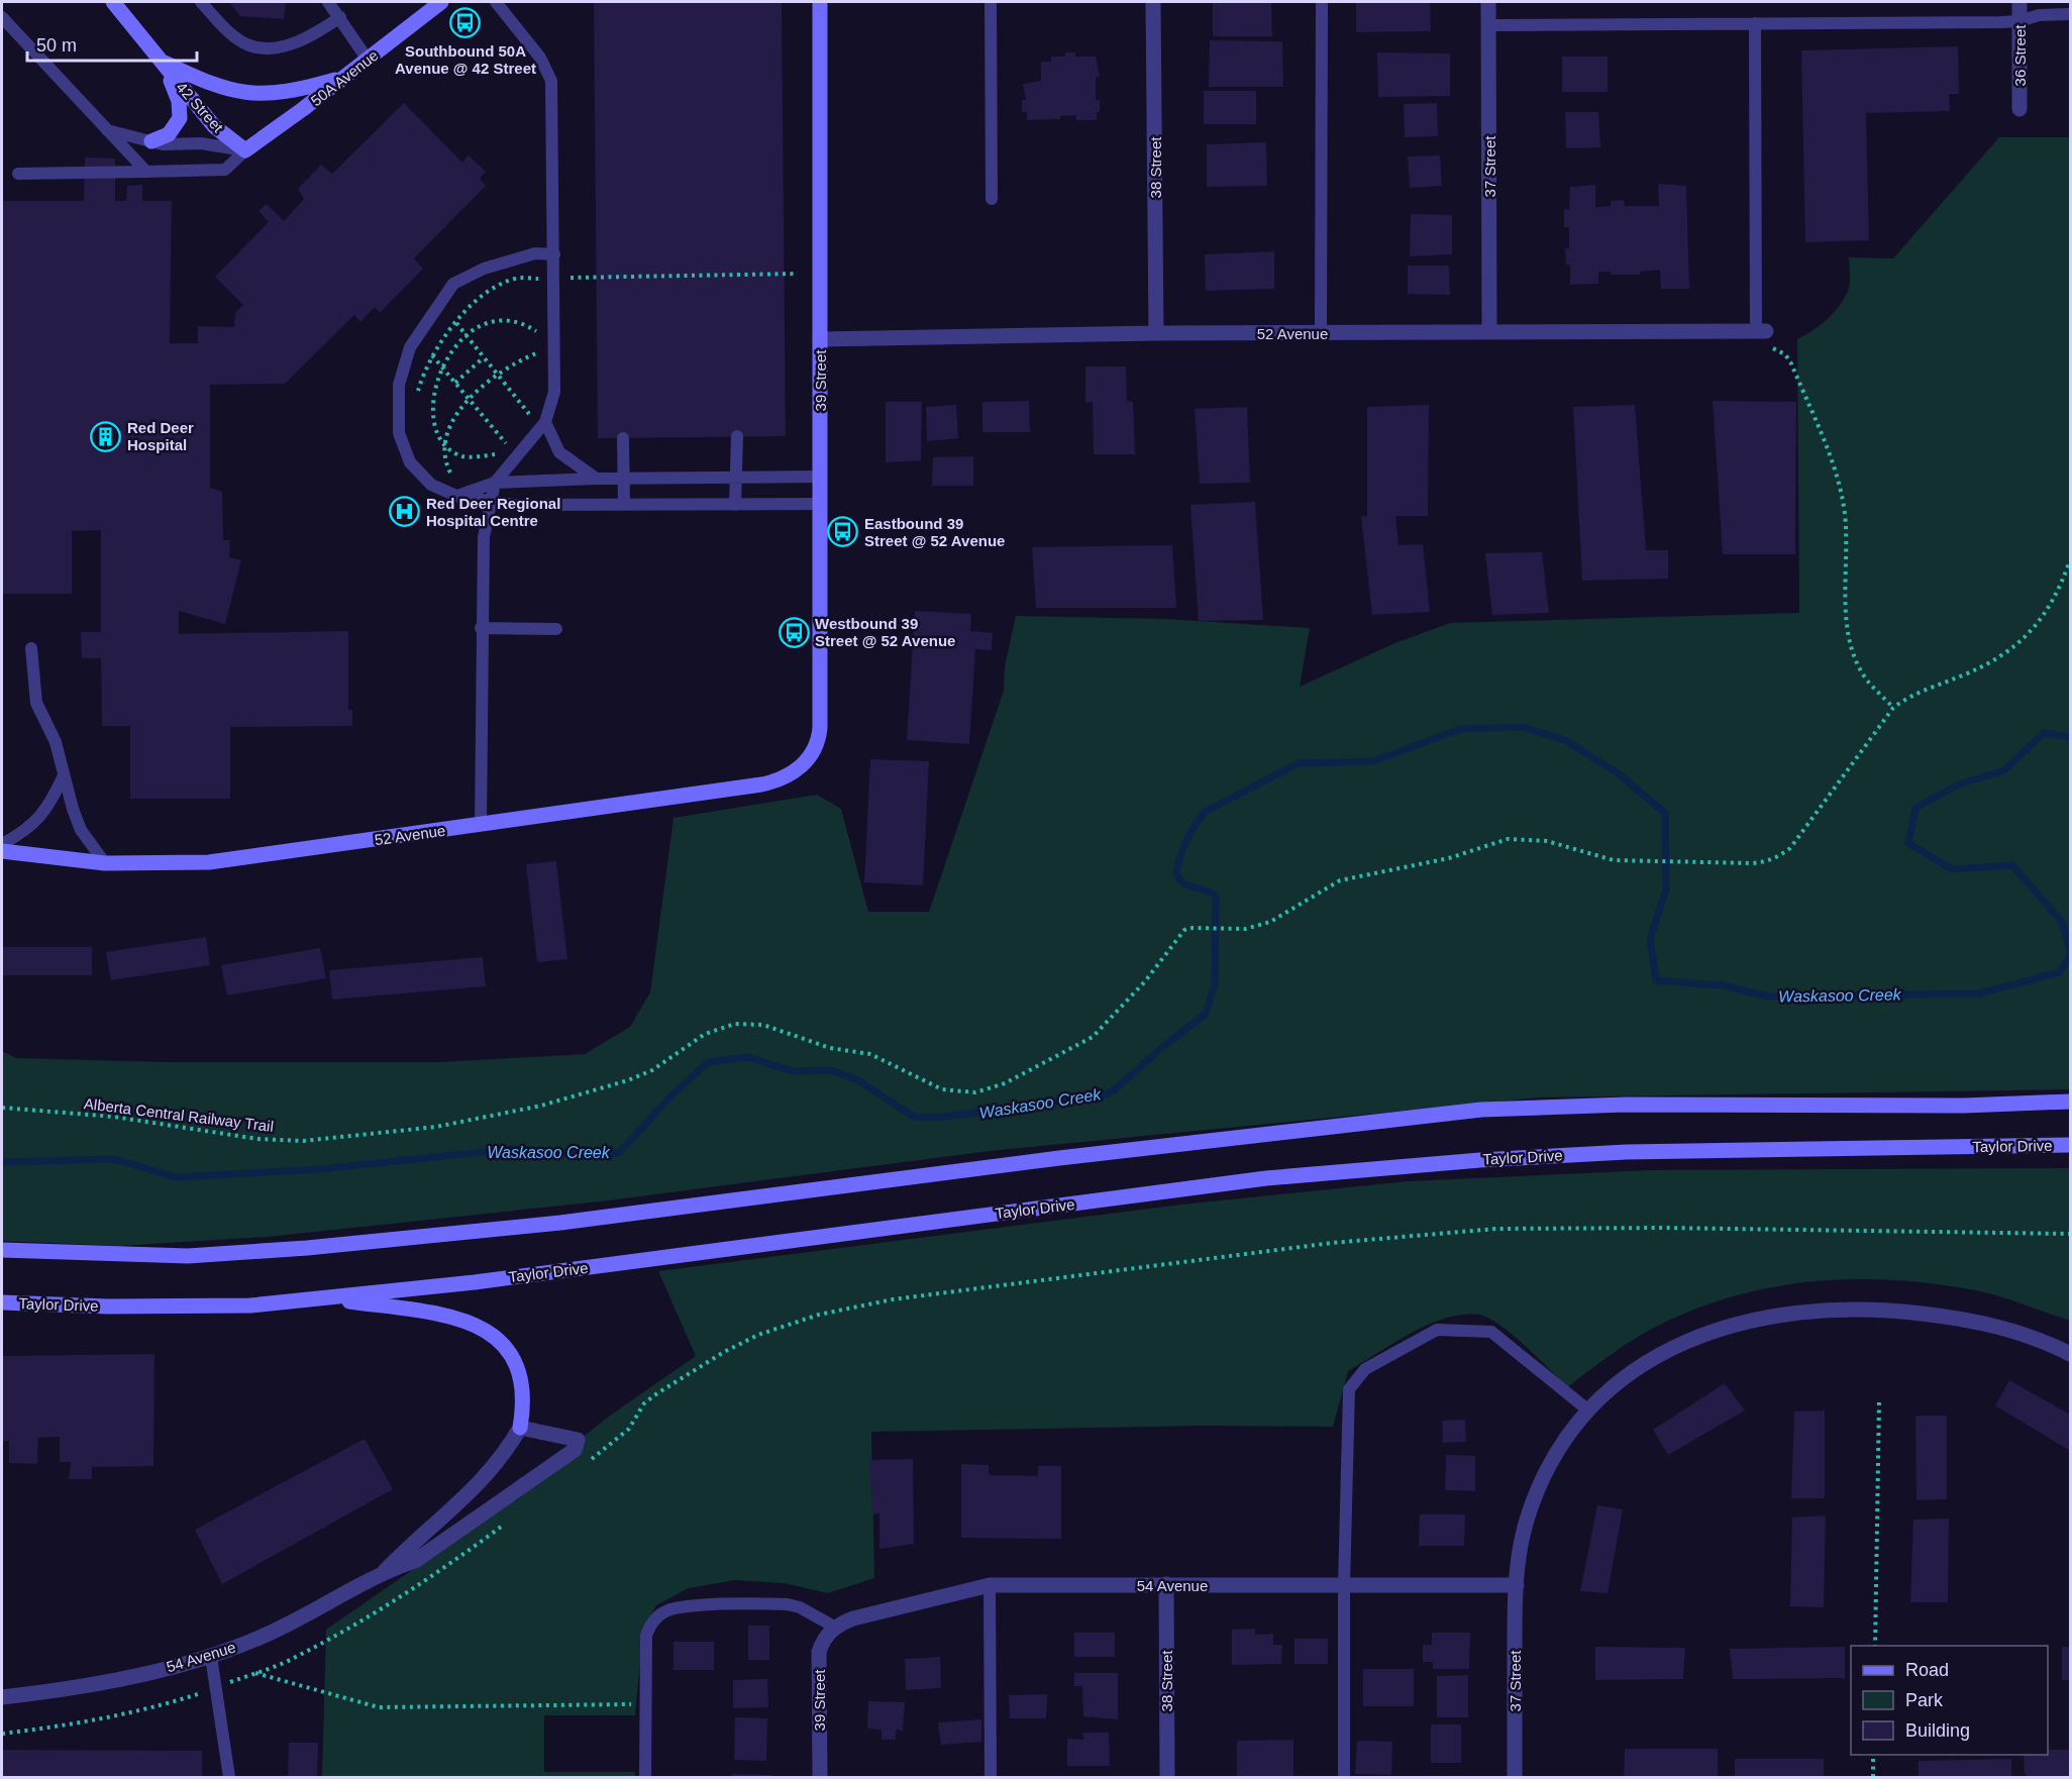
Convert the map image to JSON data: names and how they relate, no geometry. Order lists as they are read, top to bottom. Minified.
{"streets":{"main road":["50A Avenue","42 Street","52 Avenue","39 Street","Taylor Drive"],"street":["36 Street","37 Street","38 Street","54 Avenue"],"path":["Alberta Central Railway Trail"]},"crossings":[["50A Avenue","42 Street"],["37 Street","52 Avenue"],["37 Street","54 Avenue"],["38 Street","52 Avenue"],["38 Street","54 Avenue"],["52 Avenue","39 Street"],["39 Street","54 Avenue"]],"water":["Waskasoo Creek"],"places":{"bus stop":["Southbound 50A Avenue @ 42 Street","Eastbound 39 Street @ 52 Avenue","Westbound 39 Street @ 52 Avenue"],"building":["Red Deer Hospital"],"hospital":["Red Deer Regional Hospital Centre"]},"legend":["Road","Park","Building"],"scale_bar":"50 m"}
